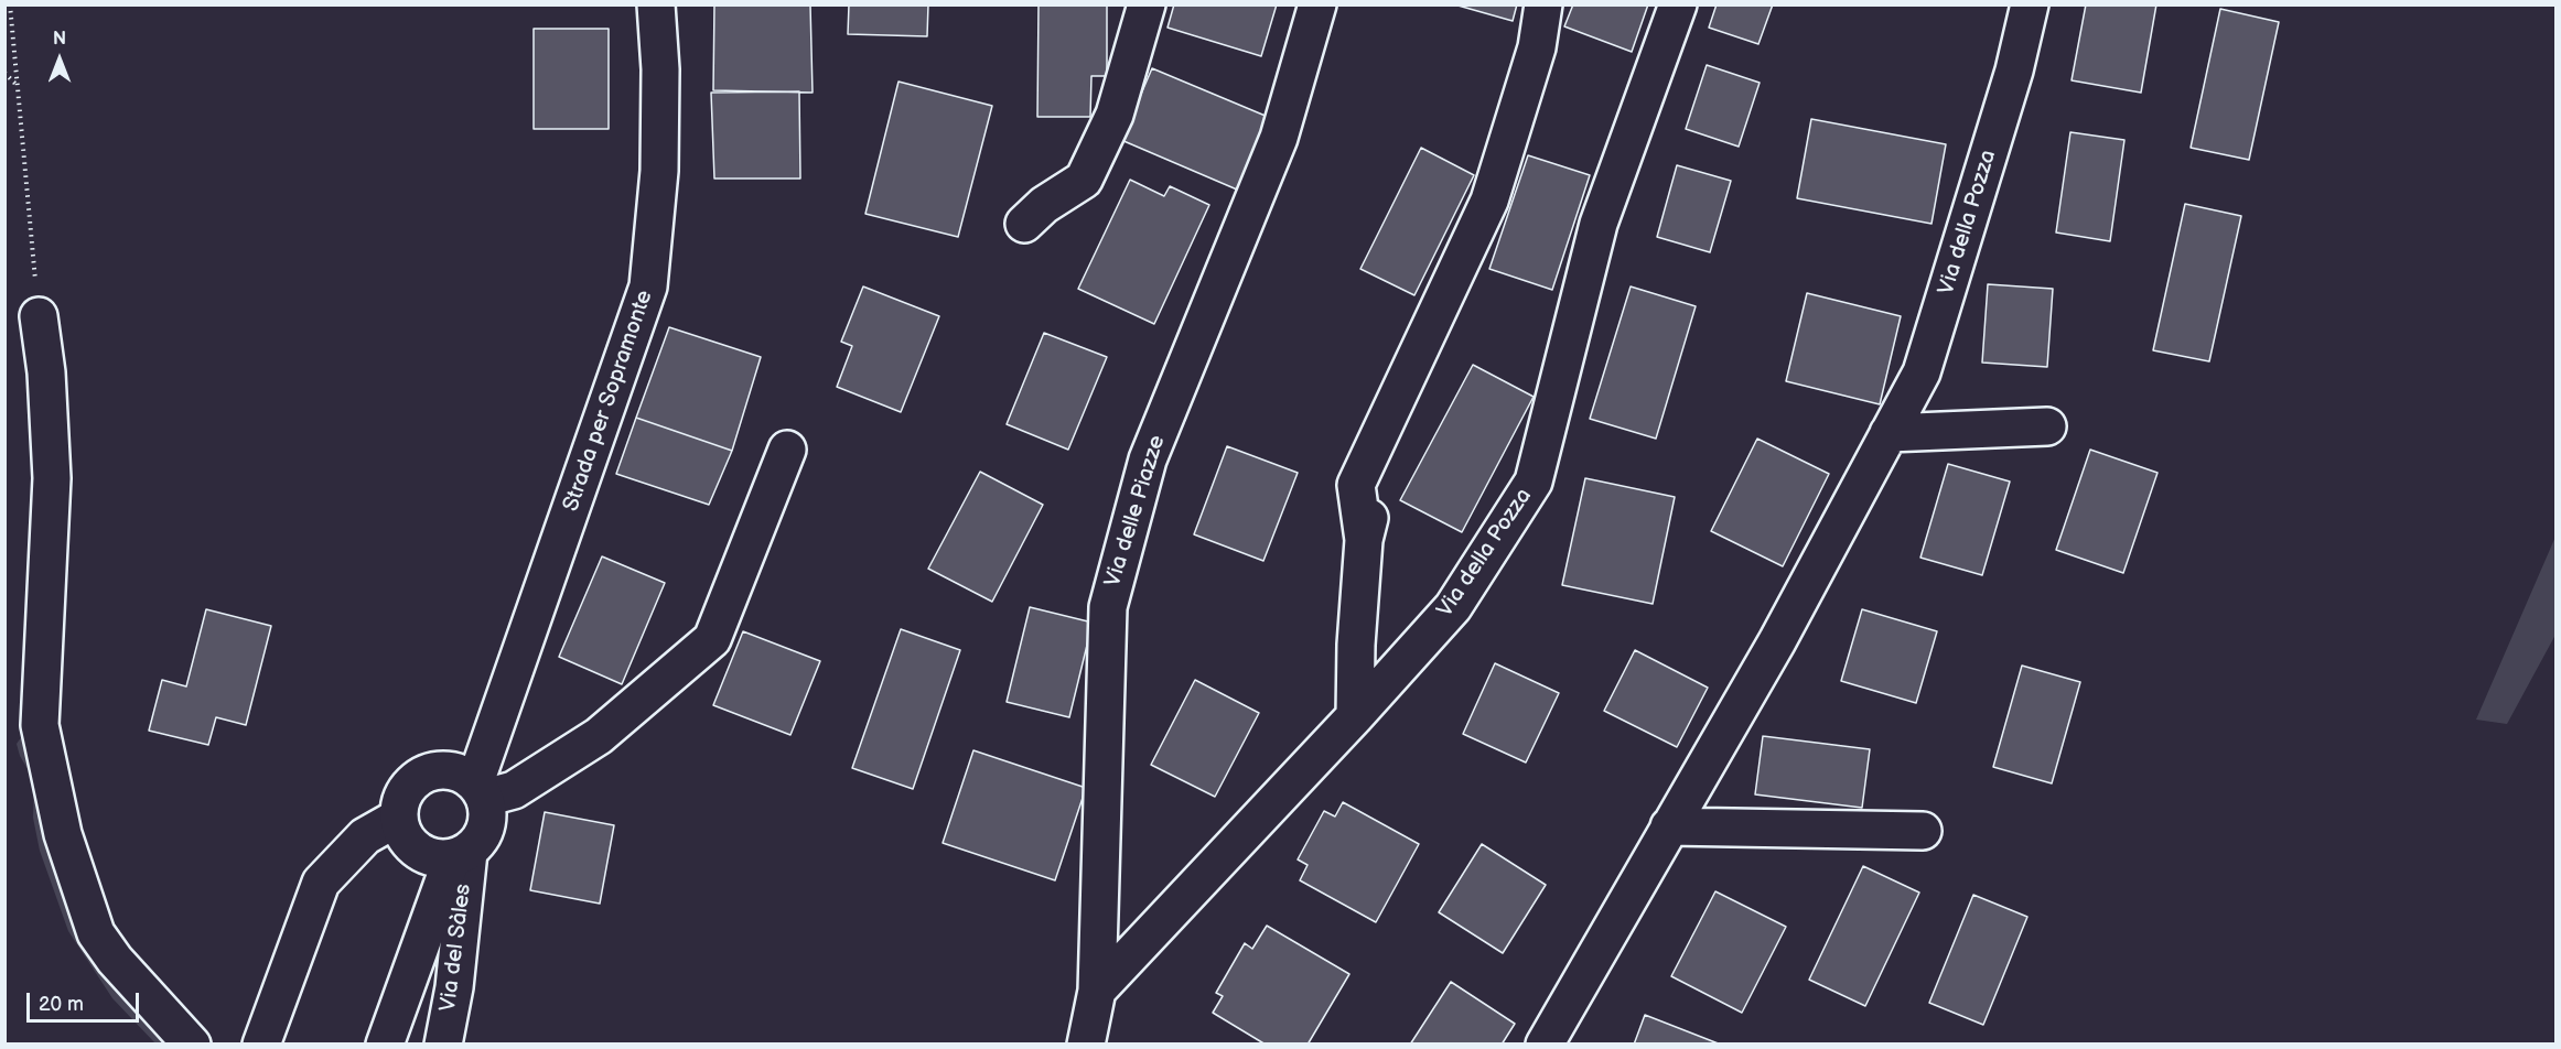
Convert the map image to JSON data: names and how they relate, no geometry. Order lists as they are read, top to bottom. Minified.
{"streets":{"street":["Via della Pozza","Strada per Sopramonte","Via delle Piazze","Via del Sàles"]},"crossings":[["Via della Pozza","Via delle Piazze"],["Strada per Sopramonte","Via del Sàles"]],"scale_bar":"20 m","north":"top"}
